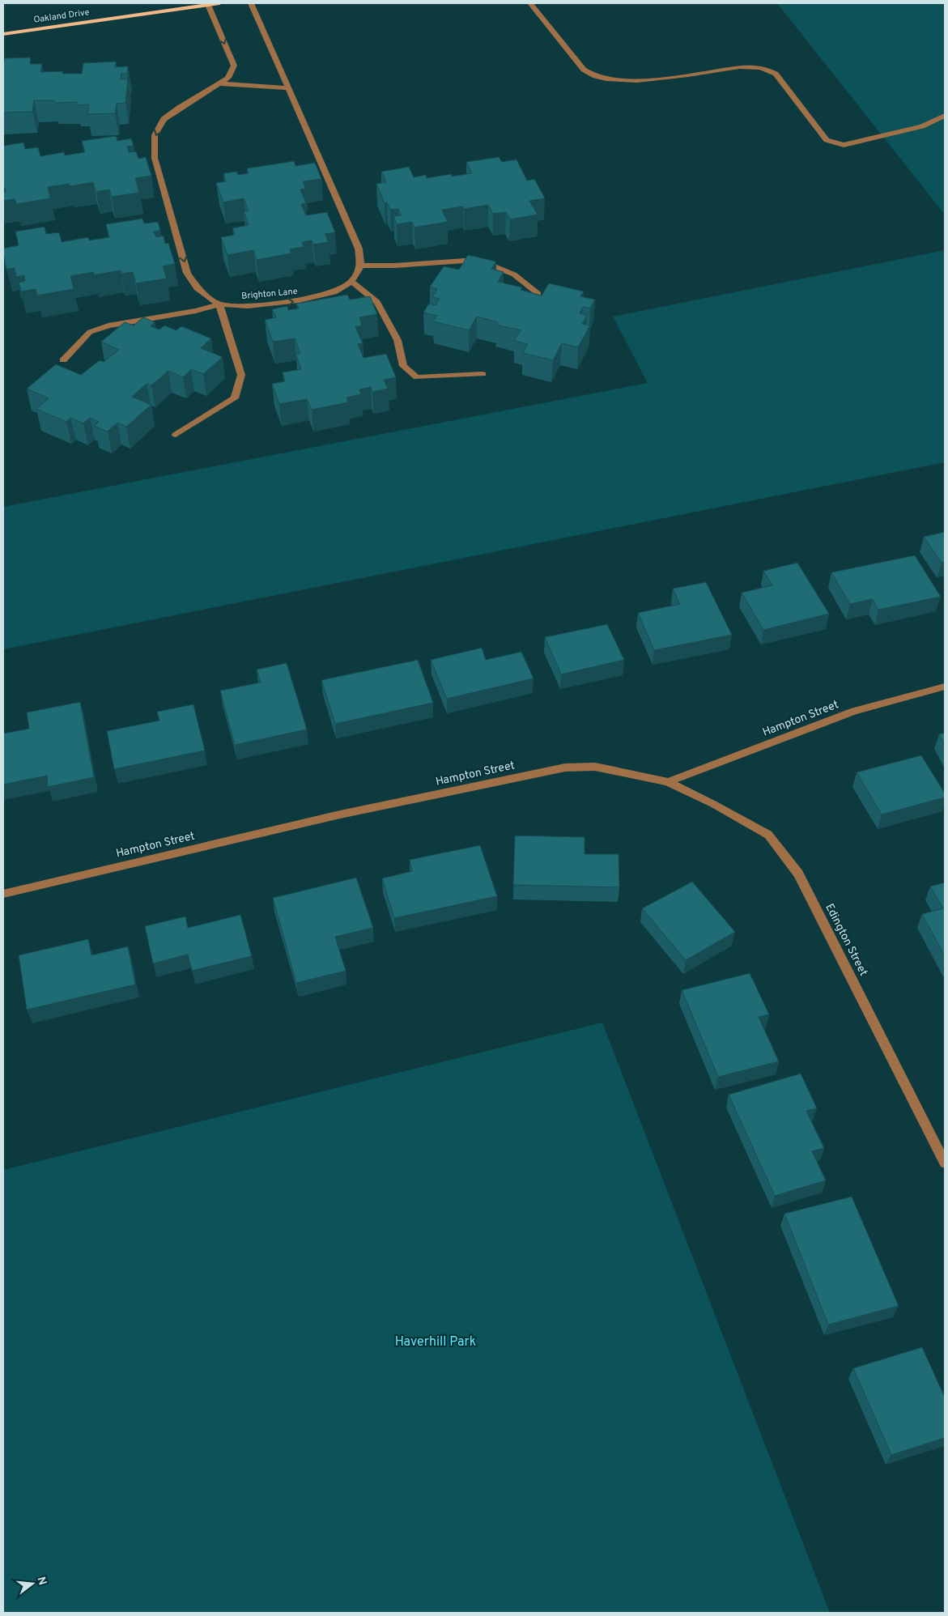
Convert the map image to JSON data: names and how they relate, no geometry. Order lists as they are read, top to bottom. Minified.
{"streets":{"main road":["Oakland Drive"],"street":["Brighton Lane","Hampton Street","Edington Street"]},"crossings":[["Hampton Street","Edington Street"]],"one_way":["Brighton Lane"],"parks":["Haverhill Park"],"north":"right"}
